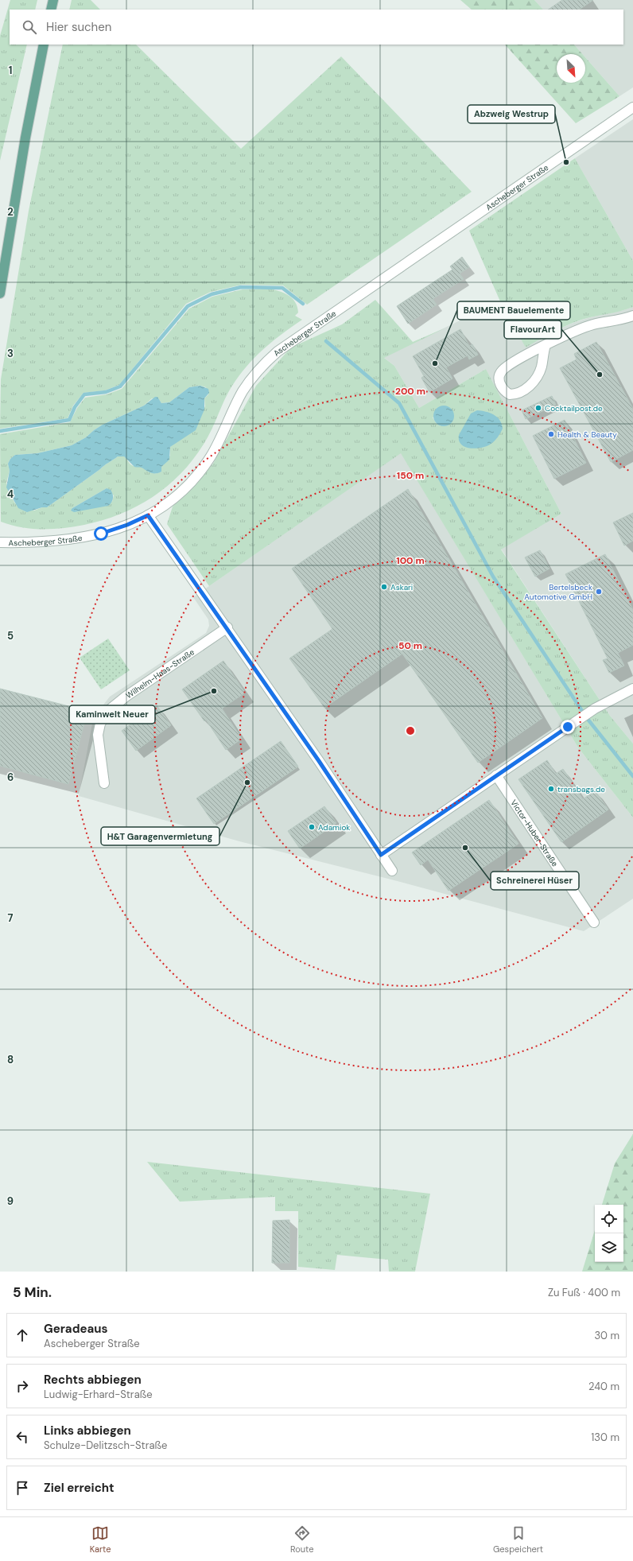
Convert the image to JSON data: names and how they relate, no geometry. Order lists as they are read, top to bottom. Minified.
{"streets":{"street":["Ascheberger Straße","Wilhelm-Haas-Straße","Victor-Huber-Straße"]},"places":["Abzweig Westrup","BAUMENT Bauelemente","FlavourArt","Cocktailpost.de","Health & Beauty","Askari","Bertelsbeck Automotive GmbH","Kaminwelt Neuer","H&T Garagenvermietung","transbags.de","Adamiok","Schreinerei Hüser"],"north":"bottom right","page":{"search":"Hier suchen","heading":["5 Min.","Zu Fuß · 400 m"],"list":[["Geradeaus","Ascheberger Straße","30 m"],["Rechts abbiegen","Ludwig-Erhard-Straße","240 m"],["Links abbiegen","Schulze-Delitzsch-Straße","130 m"],"Ziel erreicht"],"nav":["Karte","Route","Gespeichert"]},"grid":{"rows":["1","2","3","4","5","6","7","8","9"]},"rings":["200 m","150 m","100 m","50 m"]}
